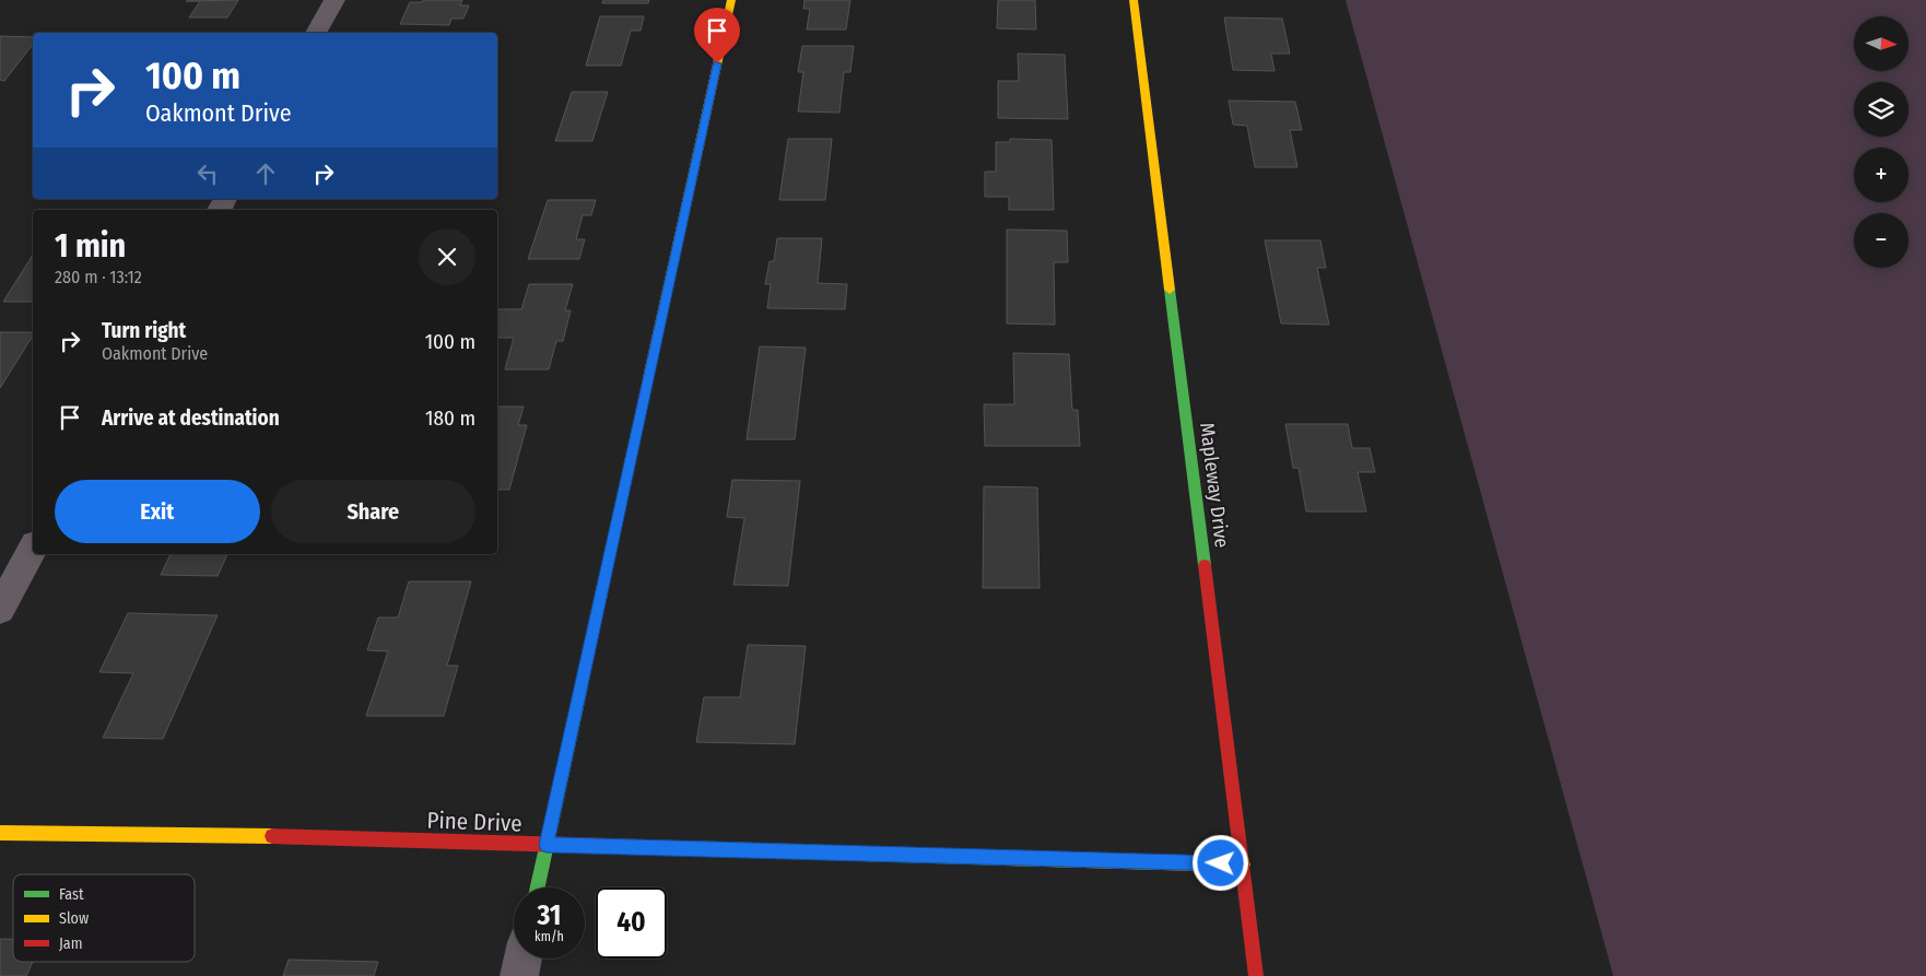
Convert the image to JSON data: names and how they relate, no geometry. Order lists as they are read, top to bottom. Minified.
{"streets":{"street":["Mapleway Drive","Pine Drive"]},"crossings":[["Mapleway Drive","Pine Drive"]],"legend":["Fast","Slow","Jam"],"north":"right","page":{"map_buttons":["+","−"],"turn":["100 m","Oakmont Drive"],"heading":["1 min","280 m · 13:12"],"list":[{"name":"Turn right","note":"Oakmont Drive","value":"100 m"},{"name":"Arrive at destination","value":"180 m"}],"buttons":["Exit","Share"],"speed":"31 km/h","limit":"40"}}
